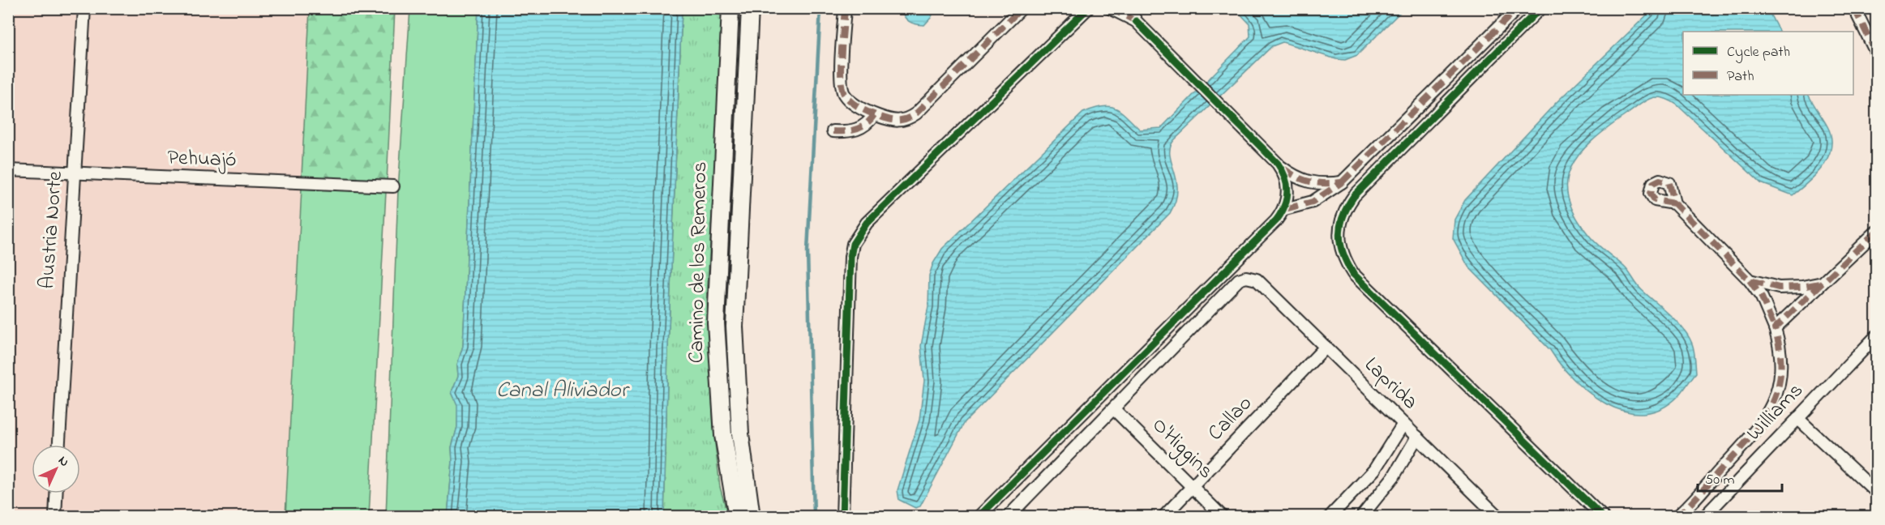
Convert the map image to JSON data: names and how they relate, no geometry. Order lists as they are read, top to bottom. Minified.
{"streets":{"main road":["Camino de los Remeros"],"street":["Pehuajó","Austria Norte","Laprida","Williams","Callao","O'Higgins"]},"crossings":[["Pehuajó","Austria Norte"],["Laprida","Callao"],["Laprida","O'Higgins"],["Callao","O'Higgins"]],"water":["Canal Aliviador"],"legend":["Cycle path","Path"],"scale_bar":"50 m","north":"top right"}
